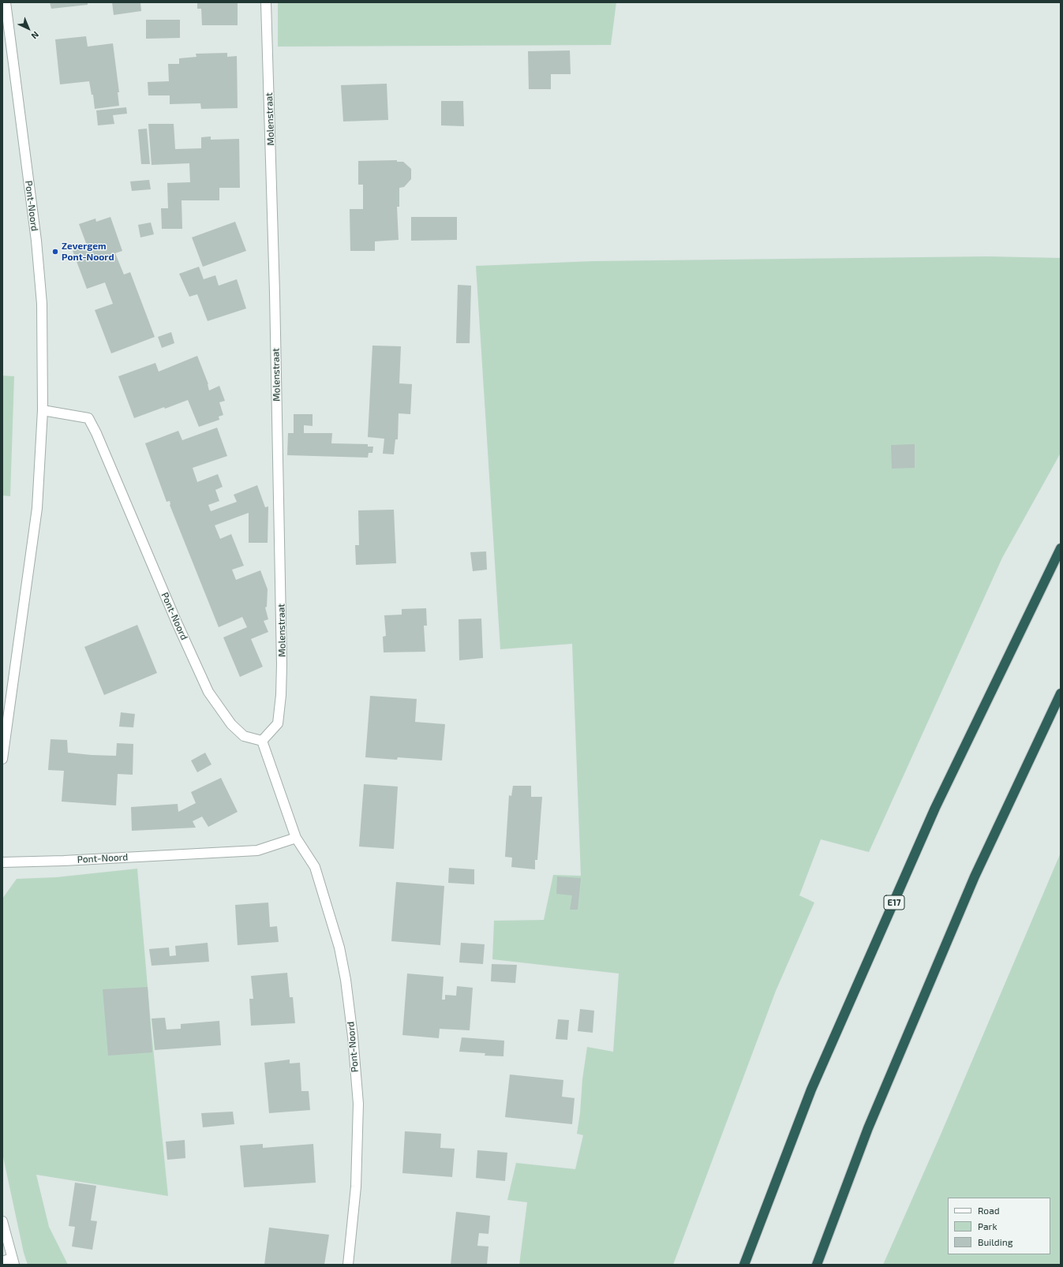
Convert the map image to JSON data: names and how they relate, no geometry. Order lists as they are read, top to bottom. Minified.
{"streets":{"highway":["E17"],"street":["Molenstraat","Pont-Noord"]},"crossings":[["Molenstraat","Pont-Noord"]],"places":["Zevergem Pont-Noord"],"legend":["Road","Park","Building"],"north":"bottom right"}
